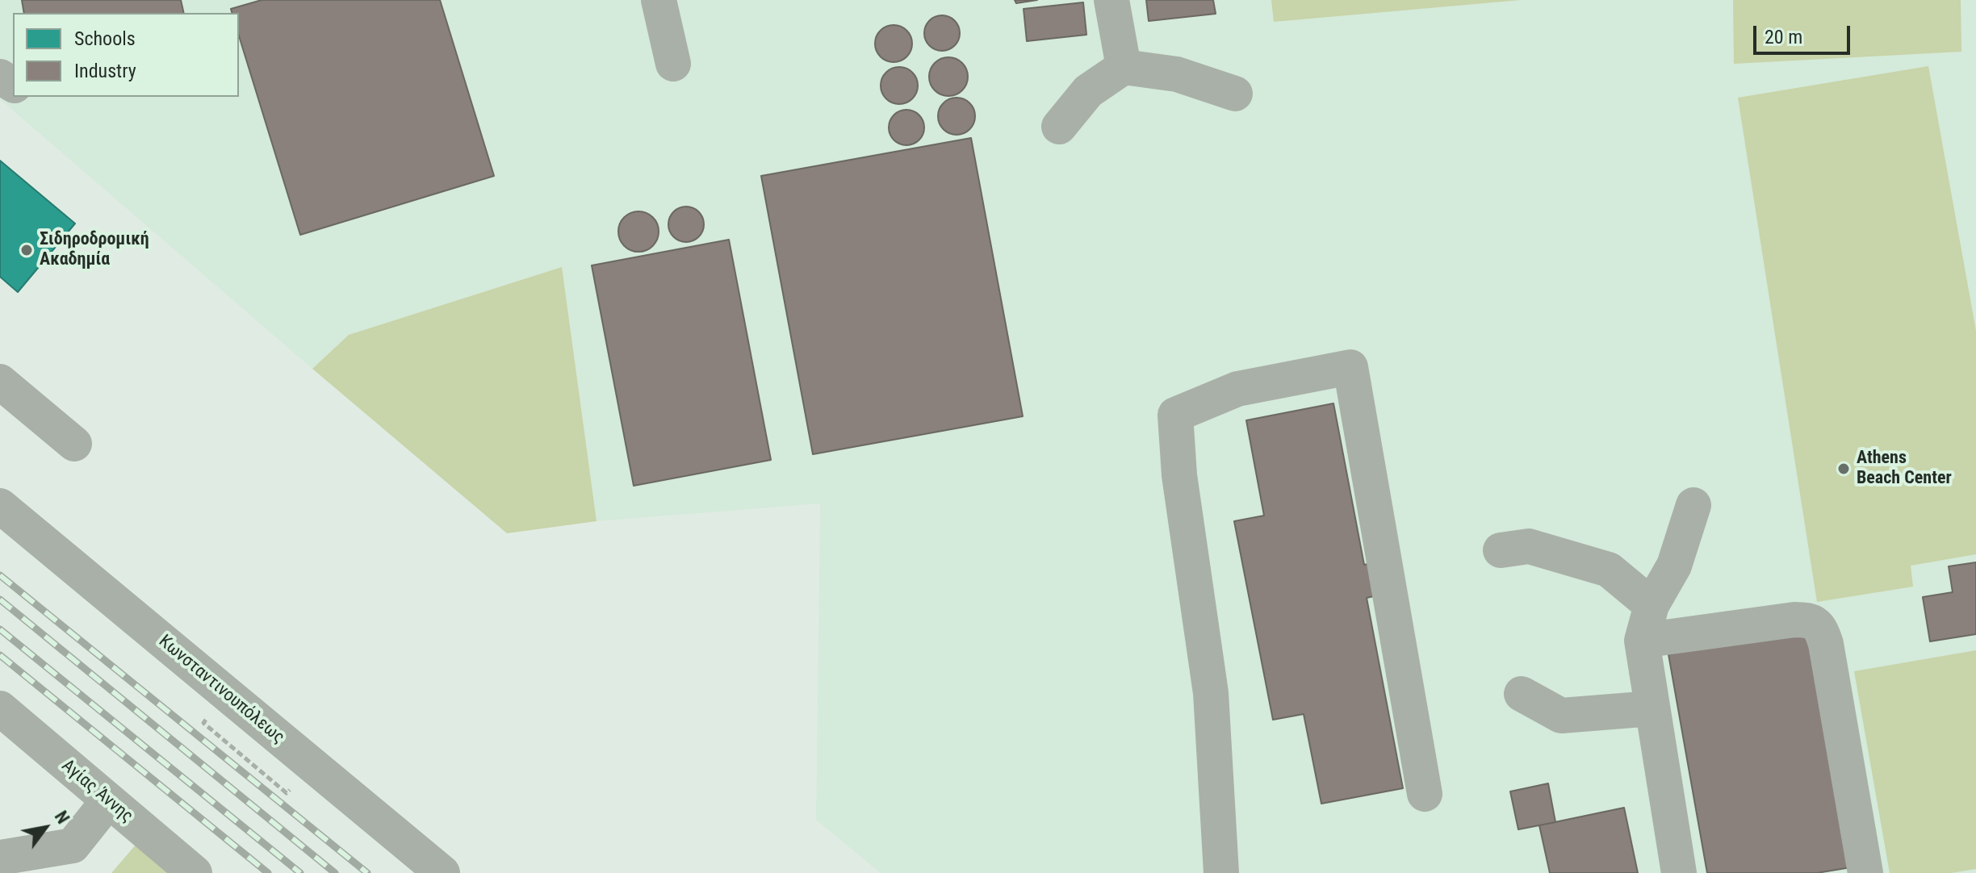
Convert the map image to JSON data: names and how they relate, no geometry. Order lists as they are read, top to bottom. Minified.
{"streets":{"street":["Κωνσταντινουπόλεως","Αγίας Άννης"]},"places":["Σιδηροδρομική Ακαδημία","Athens Beach Center"],"legend":["Schools","Industry"],"scale_bar":"20 m","north":"top right"}
